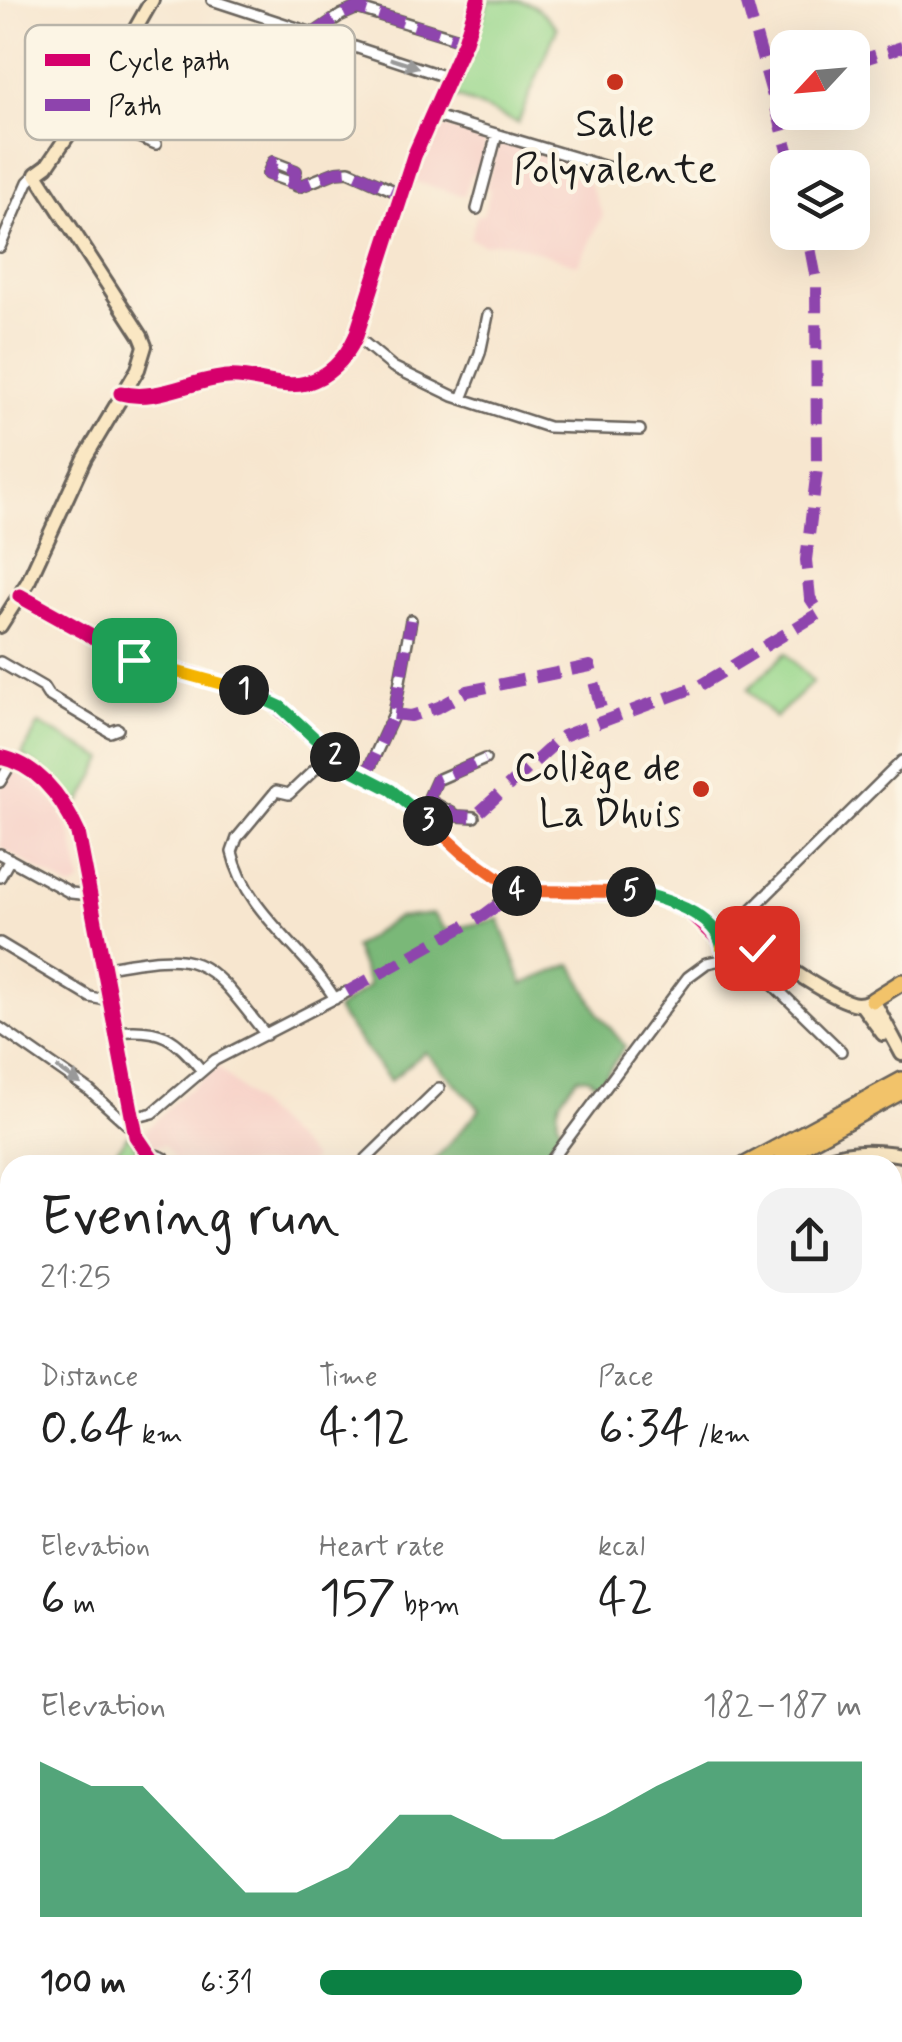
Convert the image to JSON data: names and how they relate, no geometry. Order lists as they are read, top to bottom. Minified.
{"places":["Salle Polyvalente","Collège de La Dhuis"],"legend":["Cycle path","Path"],"north":"bottom left","page":{"pins":["1","2","3","4","5"],"heading":["Evening run","21:25"],"stats":[["Distance","0.64 km"],["Time","4:12"],["Pace","6:34 /km"],["Elevation","6 m"],["Heart rate","157 bpm"],["kcal","42"]],"chart":["Elevation","182–187 m"],"list":[{"name":"100 m","note":"6:31"}]}}
